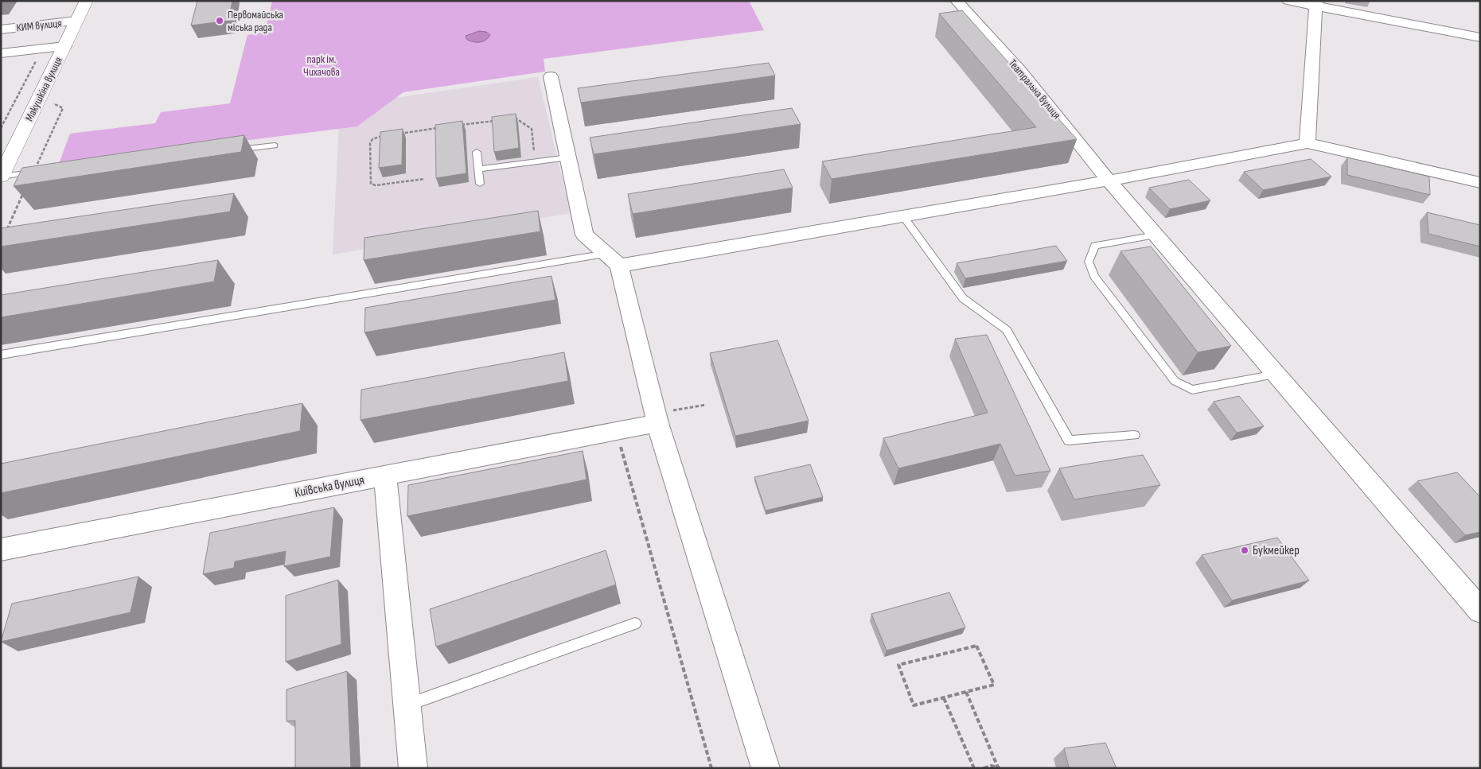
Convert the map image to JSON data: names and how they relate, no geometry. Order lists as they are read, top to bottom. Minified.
{"streets":{"street":["КИМ вулиця","Макушкіна вулиця","Театральна вулиця","Київська вулиця"]},"crossings":[["КИМ вулиця","Макушкіна вулиця"]],"parks":["парк ім. Чихачова"],"places":["Первомайська міська рада","Букмейкер"]}
